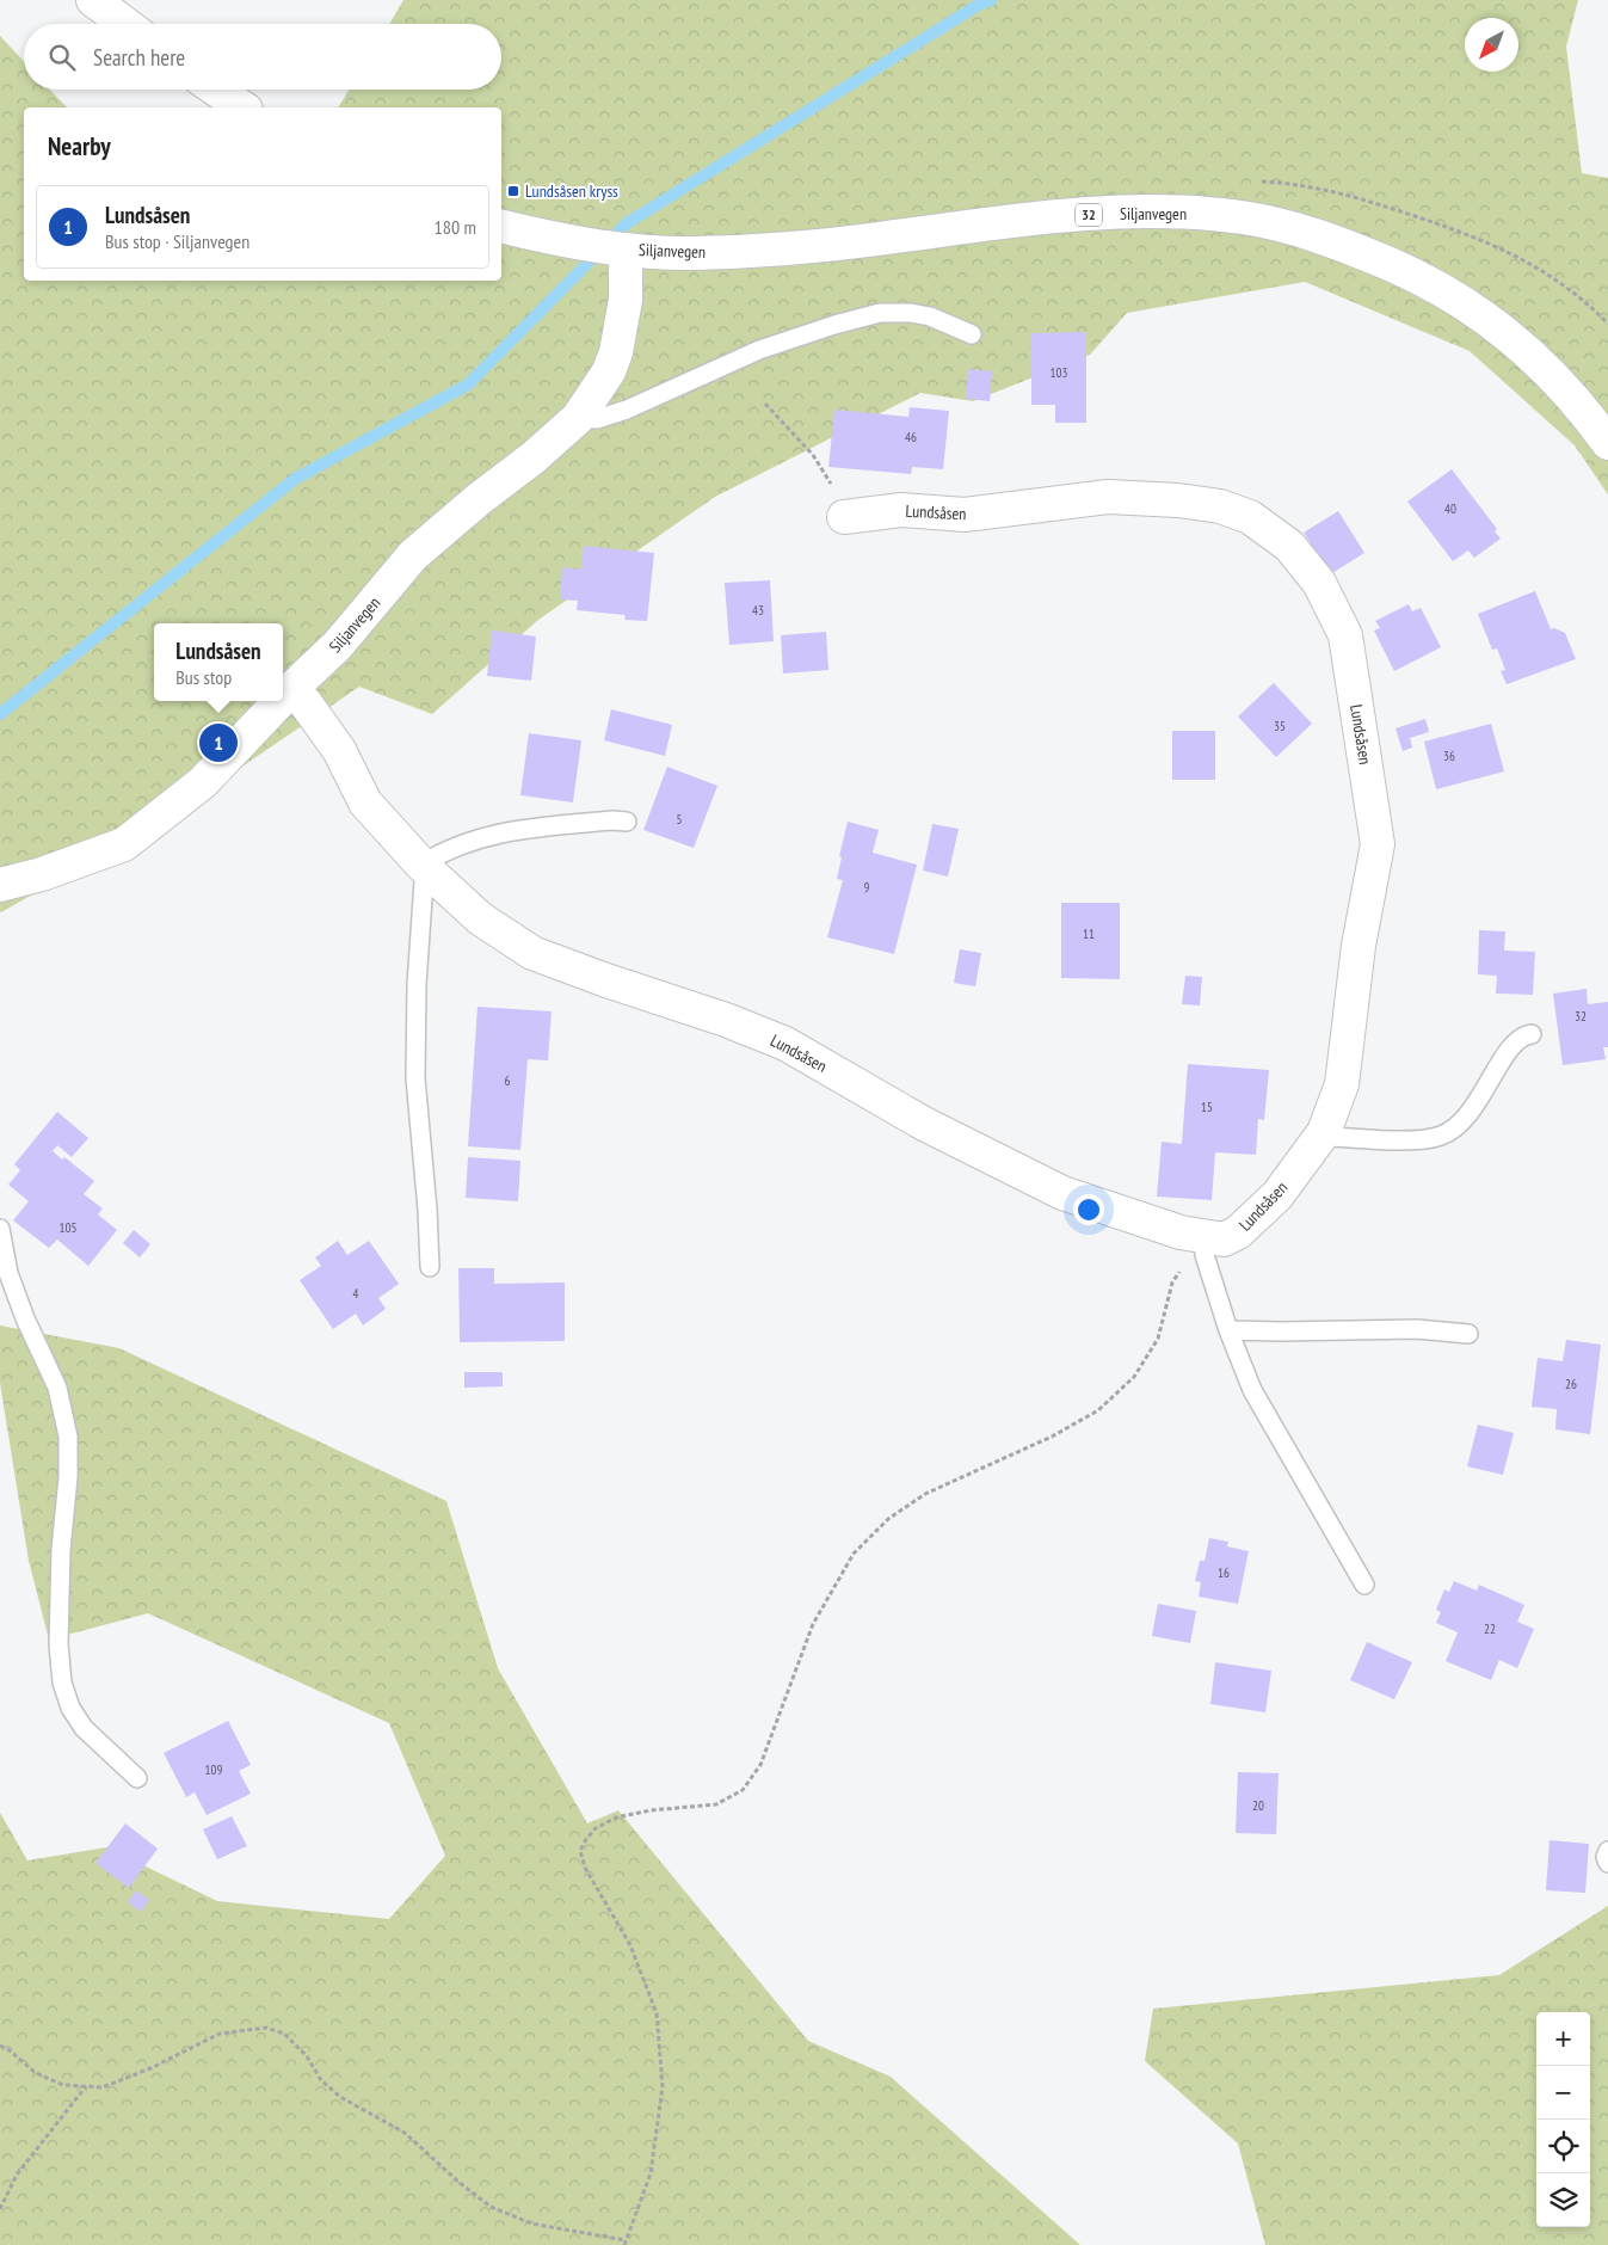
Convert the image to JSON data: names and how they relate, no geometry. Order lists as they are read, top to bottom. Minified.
{"streets":{"street":["Siljanvegen","32","Lundsåsen"]},"crossings":[["Siljanvegen","Lundsåsen"]],"places":{"transit":["Lundsåsen kryss"]},"house_numbers":["103","46","40","43","35","36","5","9","11","32","6","15","105","4","26","16","22","109","20"],"north":"bottom left","page":{"search":"Search here","heading":"Nearby","list":[{"mark":"1","name":"Lundsåsen","note":"Bus stop · Siljanvegen","value":"180 m"}],"popup":["Lundsåsen","Bus stop"],"pins":"1","map_buttons":["+","−"]}}
